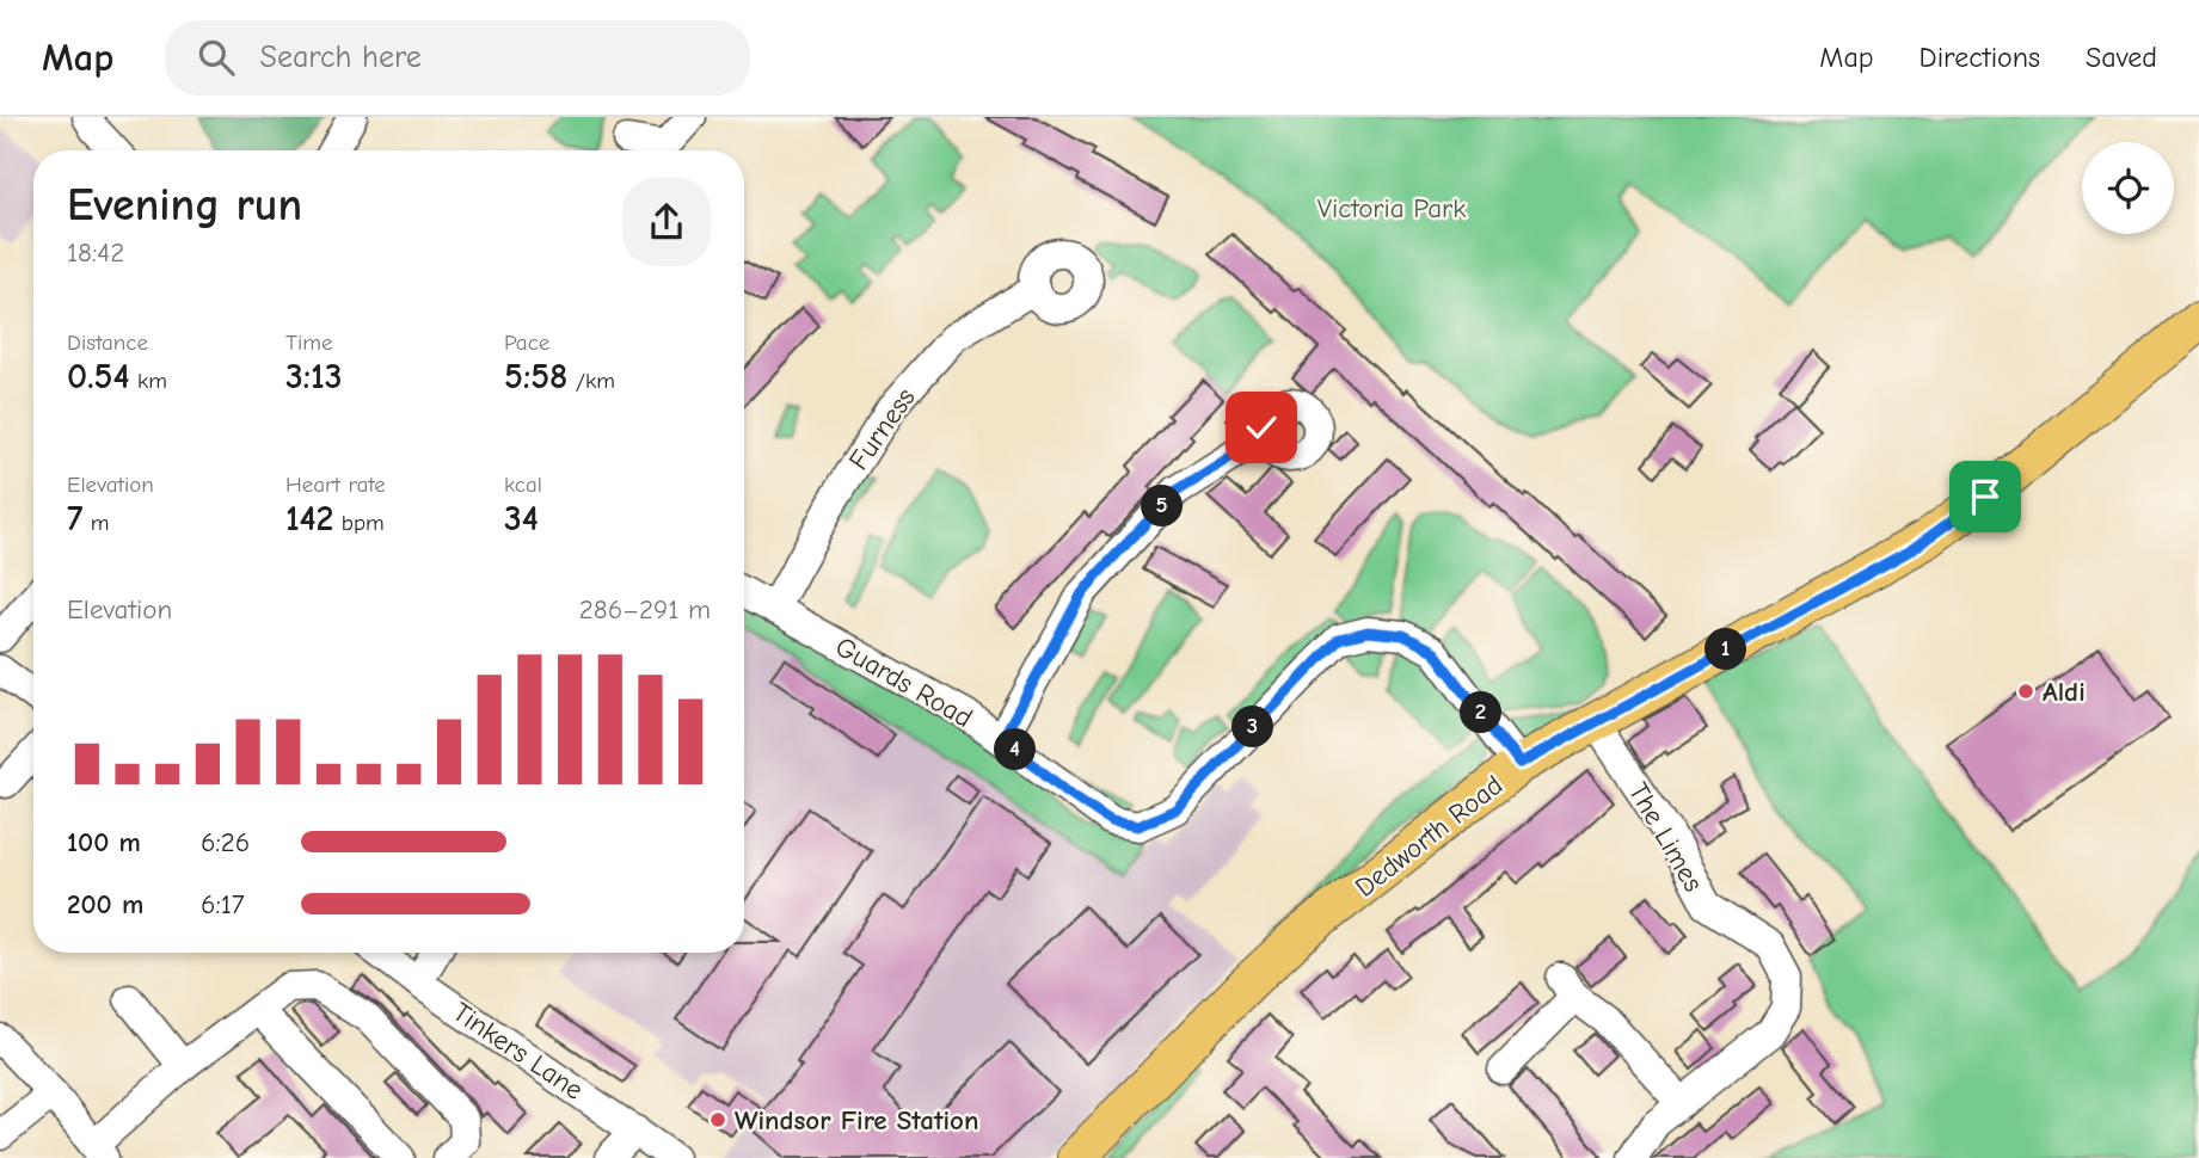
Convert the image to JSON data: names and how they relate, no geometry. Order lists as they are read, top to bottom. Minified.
{"streets":{"main road":["Dedworth Road"],"street":["Furness","Guards Road","The Limes","Tinkers Lane"]},"crossings":[["Furness","Guards Road"],["Guards Road","Dedworth Road"],["Dedworth Road","The Limes"]],"parks":["Victoria Park"],"places":["Aldi","Windsor Fire Station"],"page":{"header":"Map","search":"Search here","nav":["Map","Directions","Saved"],"heading":["Evening run","18:42"],"stats":[["Distance","0.54 km"],["Time","3:13"],["Pace","5:58 /km"],["Elevation","7 m"],["Heart rate","142 bpm"],["kcal","34"]],"pins":["5","1","2","3","4"],"chart":["Elevation","286–291 m"],"list":[{"name":"100 m","note":"6:26"},{"name":"200 m","note":"6:17"}]}}
